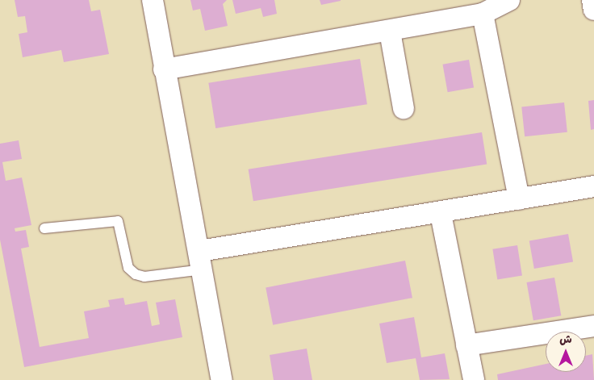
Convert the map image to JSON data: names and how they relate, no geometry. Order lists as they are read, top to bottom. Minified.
{"north":"top"}
